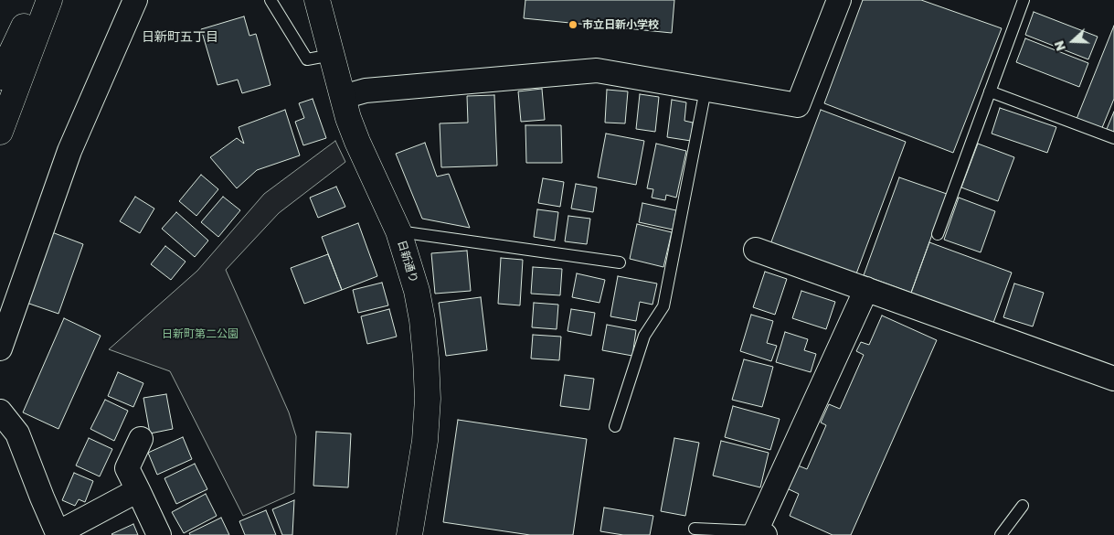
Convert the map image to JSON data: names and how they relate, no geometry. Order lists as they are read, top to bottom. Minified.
{"streets":{"main road":["日新通り"]},"districts":["日新町五丁目"],"parks":["日新町第二公園"],"places":["市立日新小学校"],"north":"left"}
